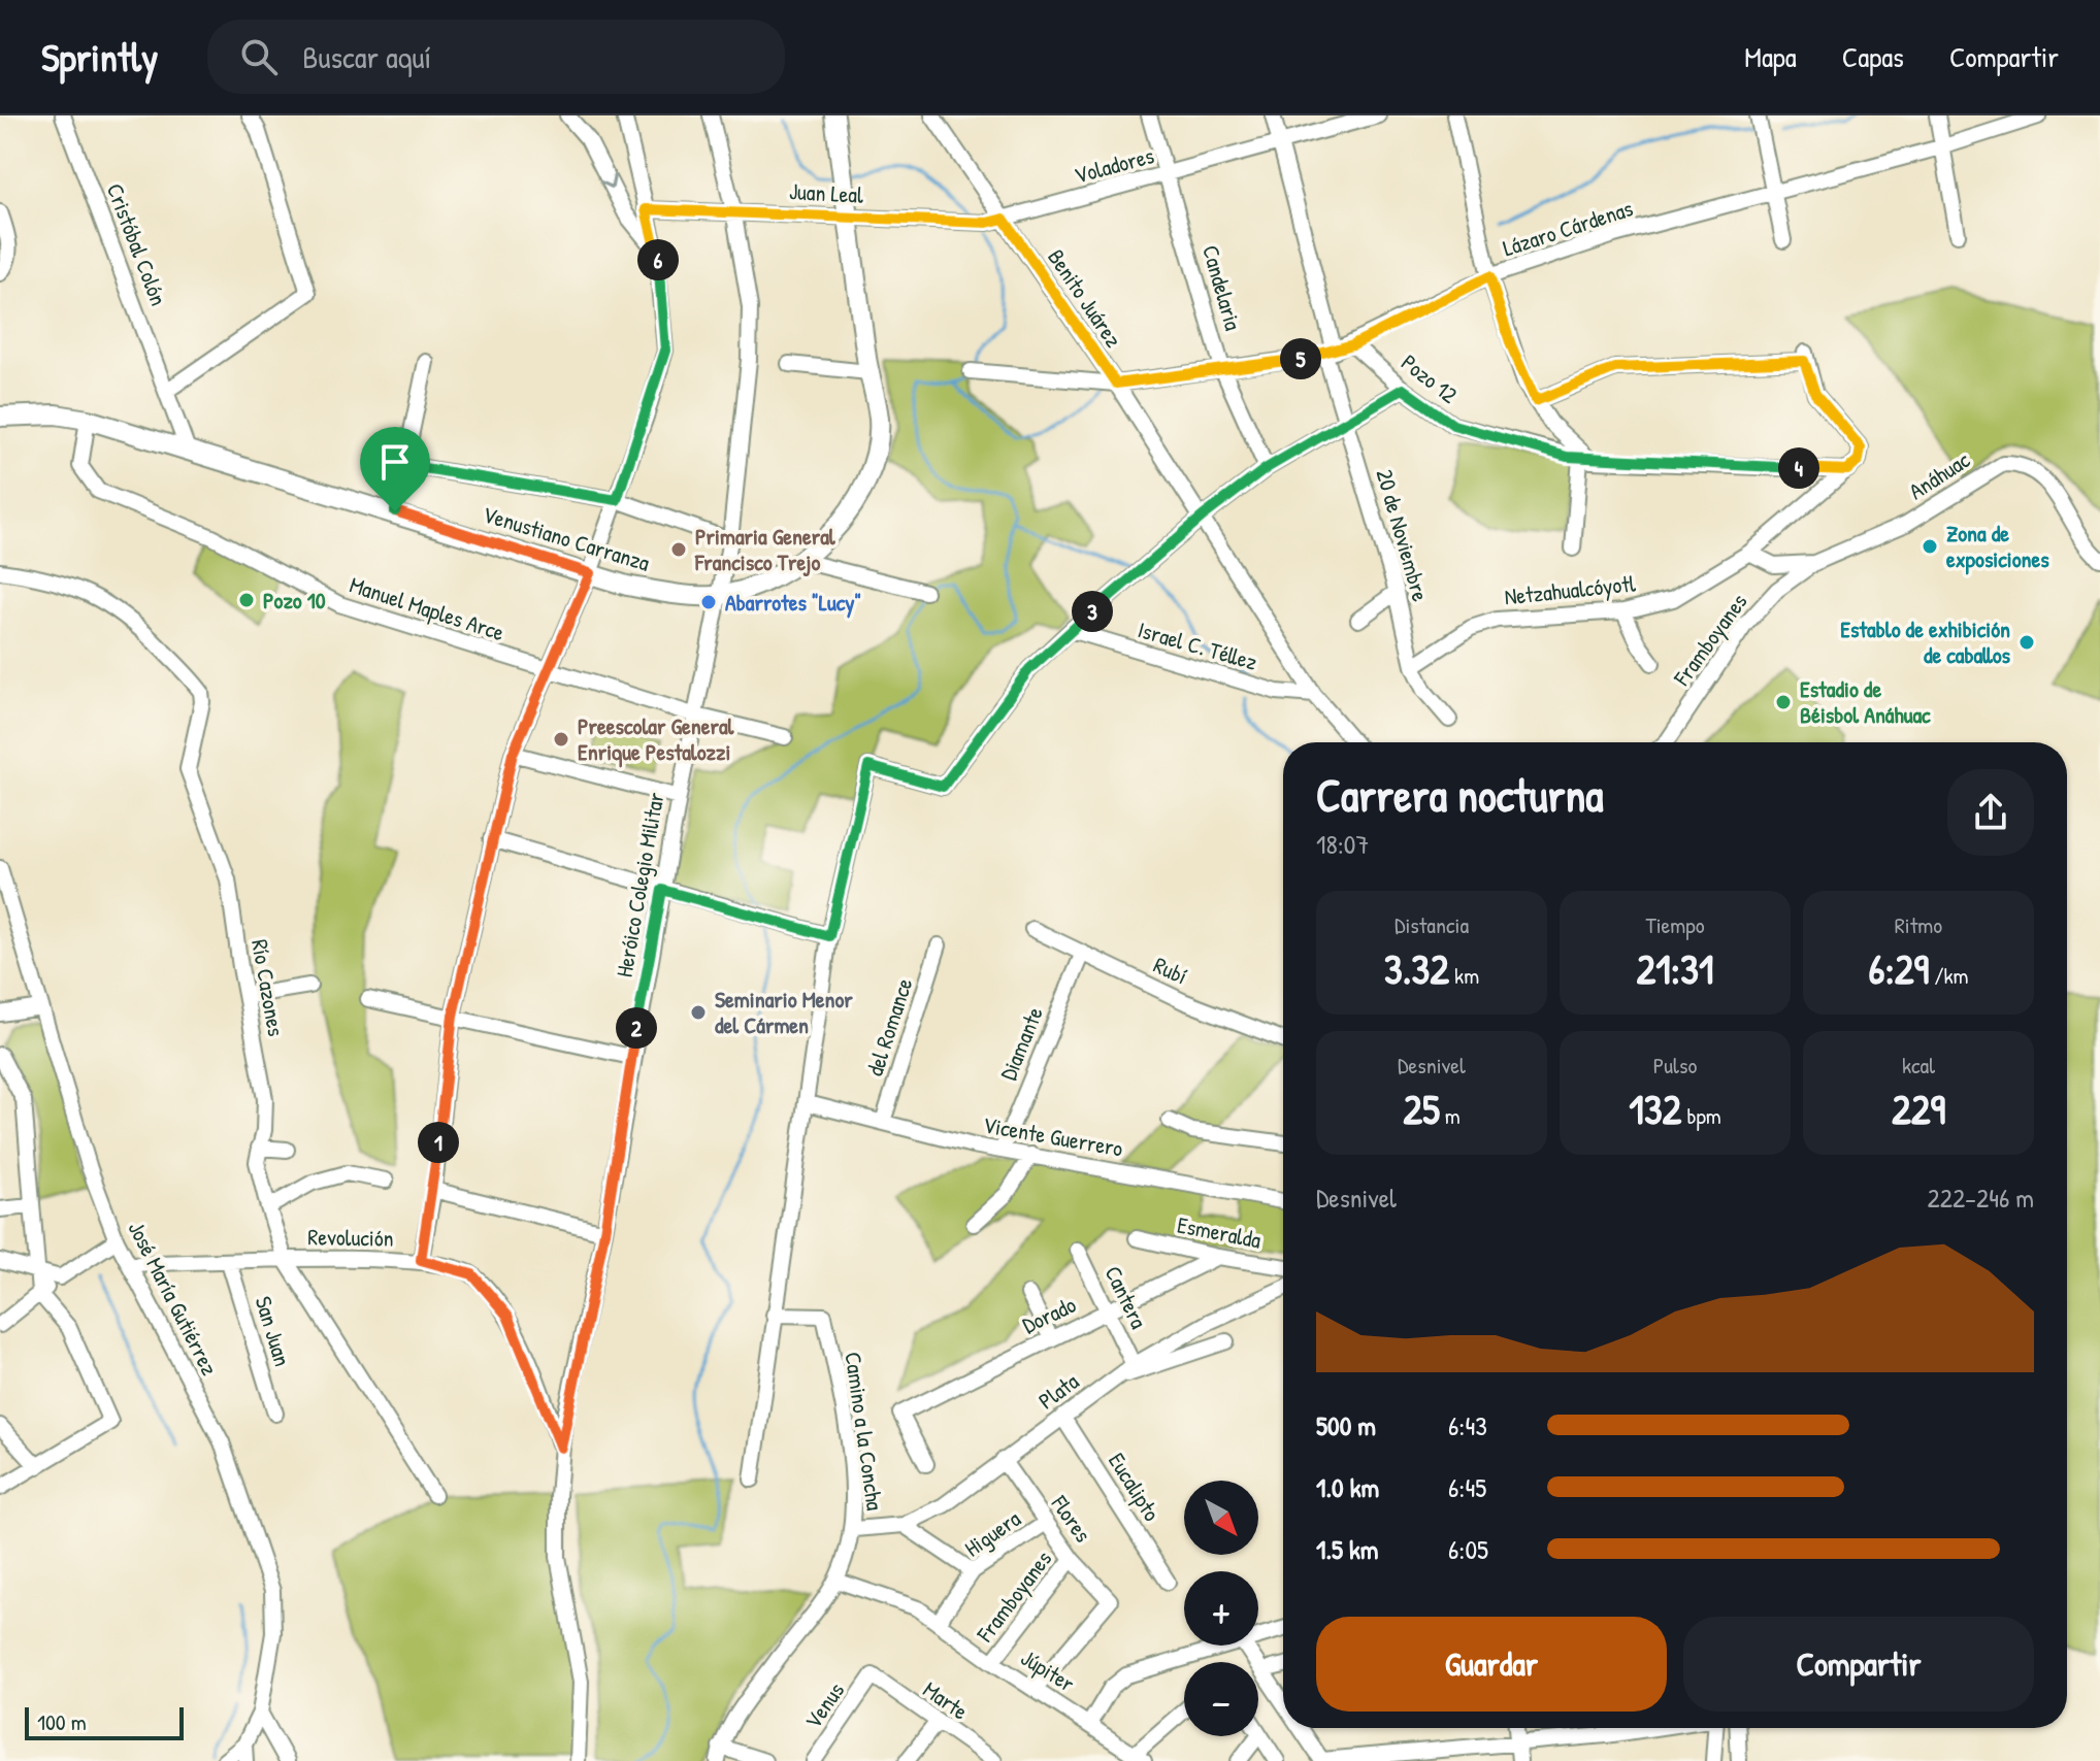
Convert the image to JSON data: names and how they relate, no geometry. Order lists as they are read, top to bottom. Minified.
{"streets":{"main road":["Venustiano Carranza"],"street":["Voladores","Juan Leal","Lázaro Cárdenas","Cristóbal Colón","Candelaria","Benito Juárez","Pozo 12","Anáhuac","20 de Noviembre","Netzahualcóyotl","Manuel Maples Arce","Framboyanes","Israel C. Téllez","Heróico Colegio Militar","Rubí","Río Cazones","del Romance","Diamante","Vicente Guerrero","Esmeralda","Revolución","Cantera","José María Gutiérrez","Dorado","San Juan","Plata","Camino a la Concha","Eucalipto","Flores","Higuera","Júpiter","Marte","Venus"]},"crossings":[["Voladores","Juan Leal"],["Voladores","Candelaria"],["Voladores","Benito Juárez"],["Voladores","20 de Noviembre"],["Juan Leal","Benito Juárez"],["Juan Leal","Venustiano Carranza"],["Juan Leal","Heróico Colegio Militar"],["Lázaro Cárdenas","Candelaria"],["Lázaro Cárdenas","Benito Juárez"],["Lázaro Cárdenas","Pozo 12"],["Lázaro Cárdenas","20 de Noviembre"],["Cristóbal Colón","Venustiano Carranza"],["Benito Juárez","Israel C. Téllez"],["Pozo 12","Netzahualcóyotl"],["Anáhuac","Framboyanes"],["20 de Noviembre","Netzahualcóyotl"],["Venustiano Carranza","Manuel Maples Arce"],["Venustiano Carranza","Heróico Colegio Militar"],["Manuel Maples Arce","Heróico Colegio Militar"],["Framboyanes","Flores"],["Framboyanes","Júpiter"],["Heróico Colegio Militar","Revolución"],["Rubí","Diamante"],["Río Cazones","Revolución"],["del Romance","Vicente Guerrero"],["Diamante","Vicente Guerrero"],["Esmeralda","Dorado"],["Revolución","José María Gutiérrez"],["Revolución","San Juan"],["Cantera","Dorado"],["Cantera","Plata"],["Plata","Camino a la Concha"],["Plata","Eucalipto"],["Plata","Flores"],["Camino a la Concha","Júpiter"],["Flores","Higuera"],["Flores","Júpiter"],["Higuera","Júpiter"],["Marte","Venus"]],"places":["Zona de exposiciones","Primaria General Francisco Trejo","Pozo 10","Abarrotes \"Lucy\"","Establo de exhibición de caballos","Estadio de Béisbol Anáhuac","Preescolar General Enrique Pestalozzi","Seminario Menor del Cármen"],"scale_bar":"100 m","north":"bottom right","page":{"header":"Sprintly","search":"Buscar aquí","nav":["Mapa","Capas","Compartir"],"pins":["6","5","4","3","2","1"],"heading":["Carrera nocturna","18:07"],"stats":[["Distancia","3.32 km"],["Tiempo","21:31"],["Ritmo","6:29 /km"],["Desnivel","25 m"],["Pulso","132 bpm"],["kcal","229"]],"chart":["Desnivel","222–246 m"],"list":[{"name":"500 m","note":"6:43"},{"name":"1.0 km","note":"6:45"},{"name":"1.5 km","note":"6:05"}],"map_buttons":["+","−"],"buttons":["Guardar","Compartir"],"scale":"100 m"}}
